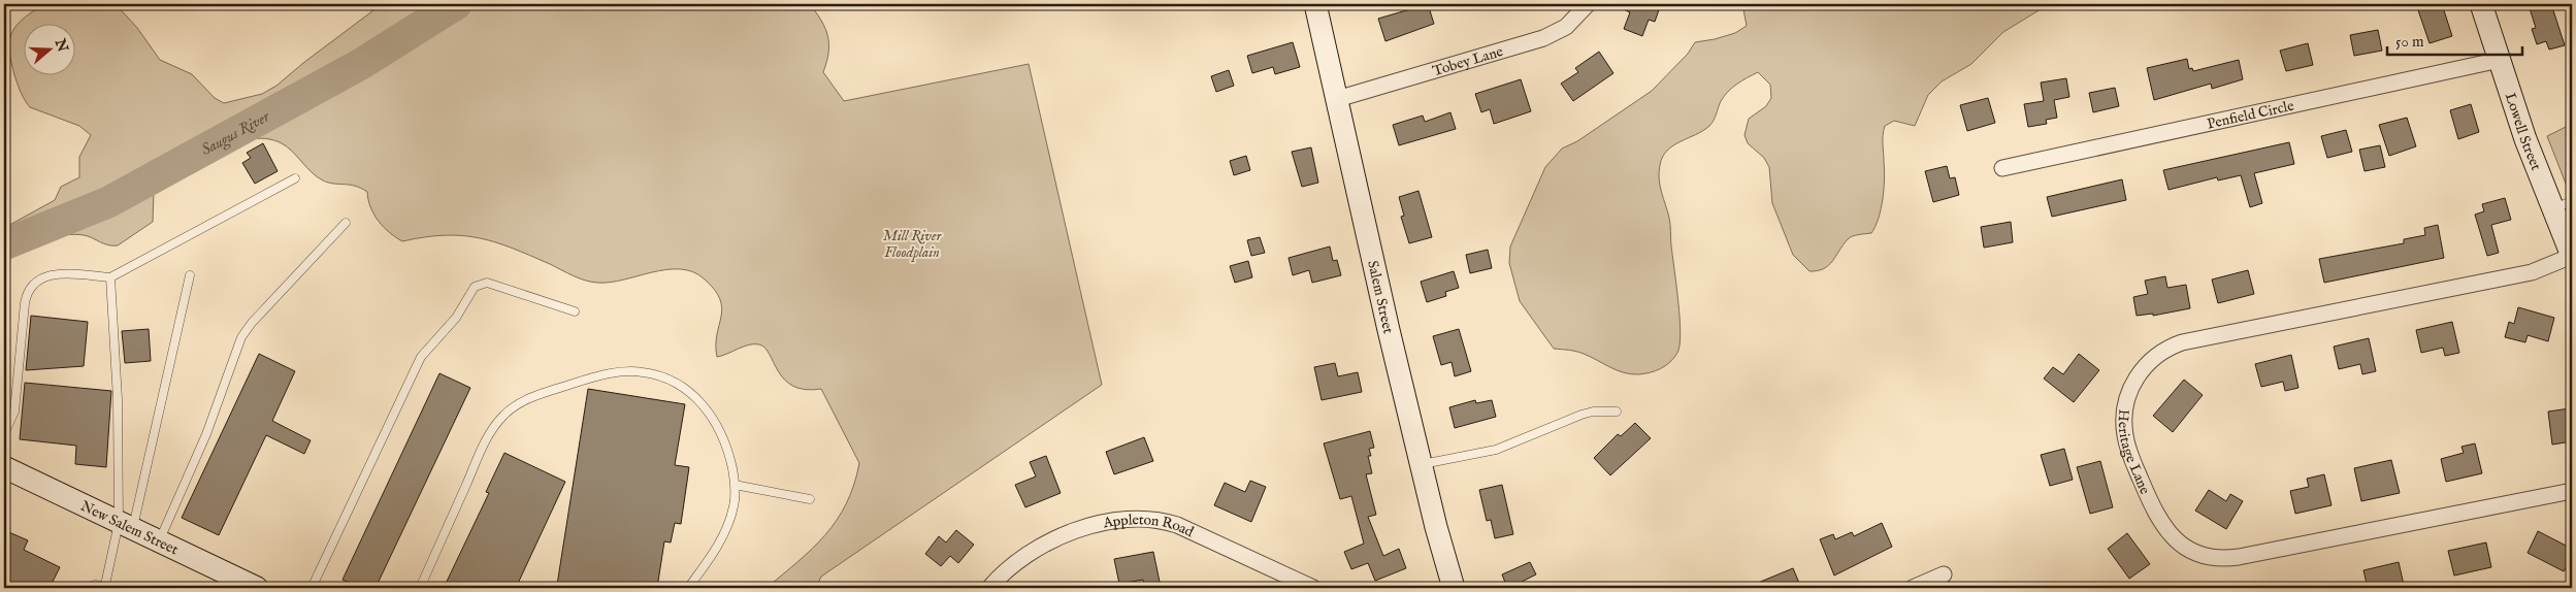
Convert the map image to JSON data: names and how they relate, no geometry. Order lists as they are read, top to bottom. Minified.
{"streets":{"main road":["Lowell Street","Salem Street","New Salem Street"],"street":["Tobey Lane","Penfield Circle","Heritage Lane","Appleton Road"]},"crossings":[["Tobey Lane","Salem Street"],["Penfield Circle","Lowell Street"],["Lowell Street","Heritage Lane"]],"water":["Saugus River"],"parks":["Mill River Floodplain"],"scale_bar":"50 m","north":"right"}
